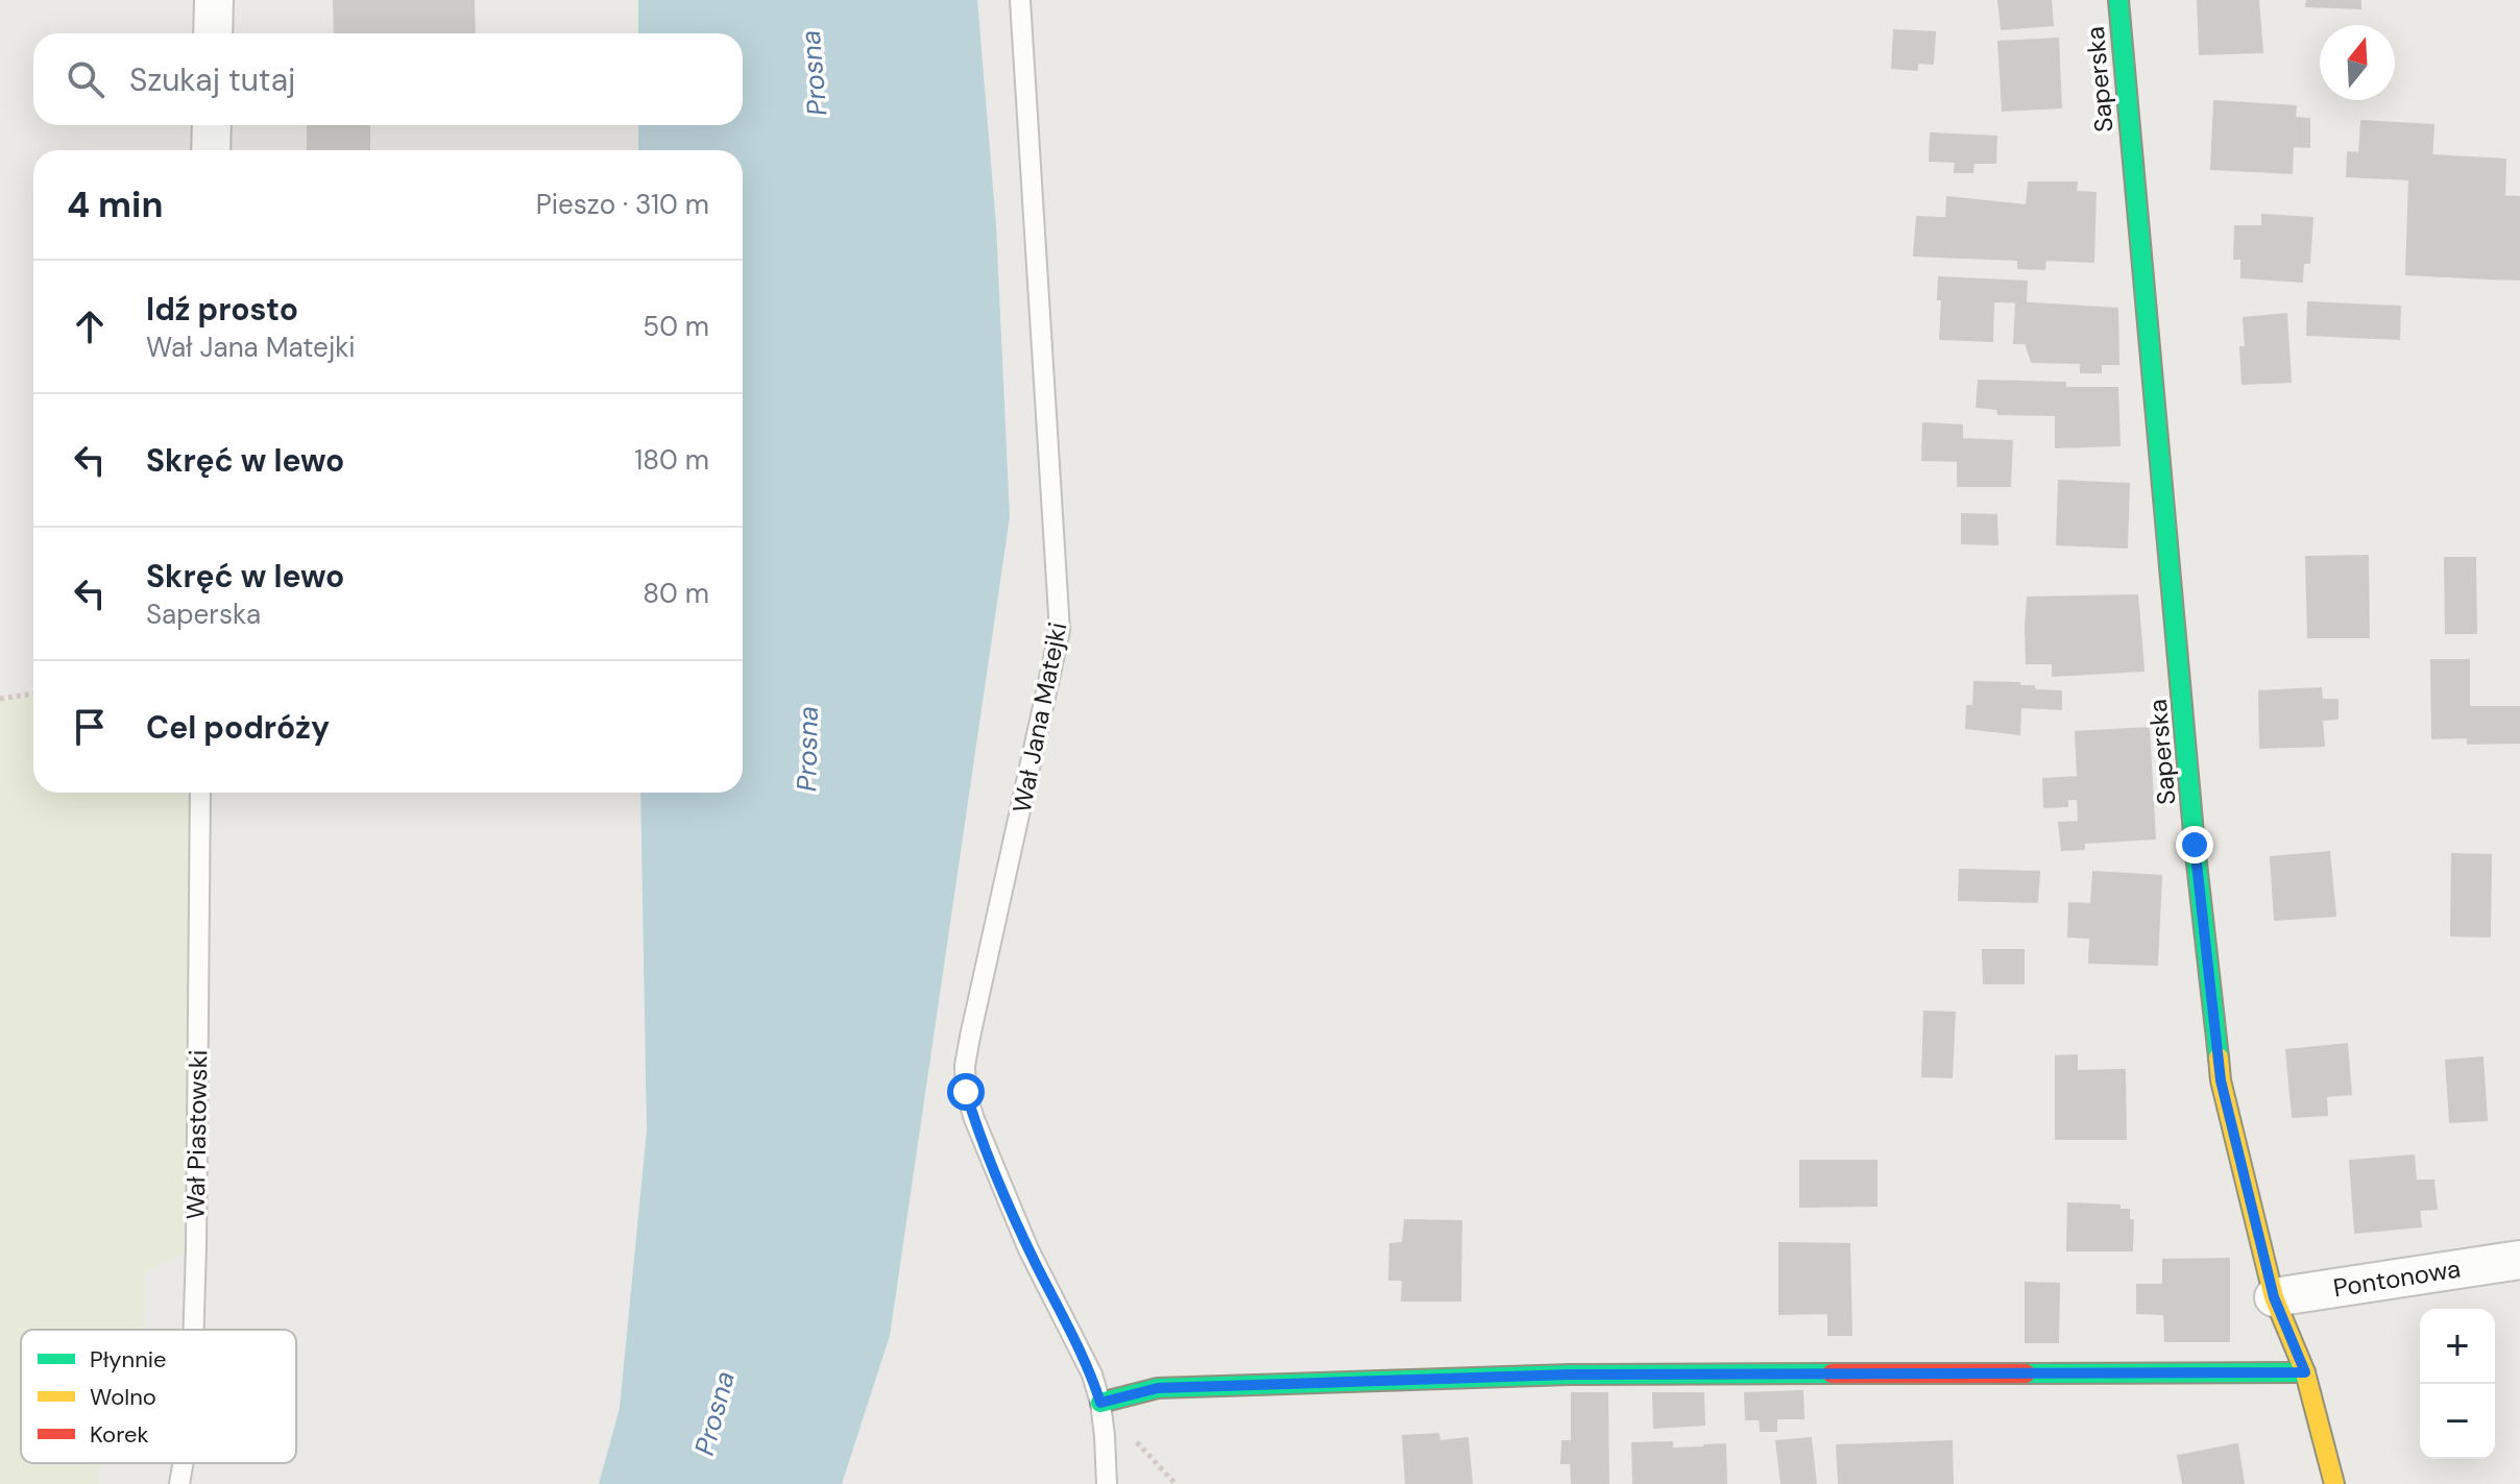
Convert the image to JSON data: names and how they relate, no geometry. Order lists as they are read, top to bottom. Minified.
{"streets":{"street":["Saperska","Pontonowa"],"lane":["Wał Jana Matejki","Wał Piastowski"]},"crossings":[["Saperska","Pontonowa"]],"water":["Prosna"],"legend":["Płynnie","Wolno","Korek"],"north":"top","page":{"search":"Szukaj tutaj","heading":["4 min","Pieszo · 310 m"],"list":[["Idź prosto","Wał Jana Matejki","50 m"],["Skręć w lewo","180 m"],["Skręć w lewo","Saperska","80 m"],"Cel podróży"],"map_buttons":["+","−"]}}
